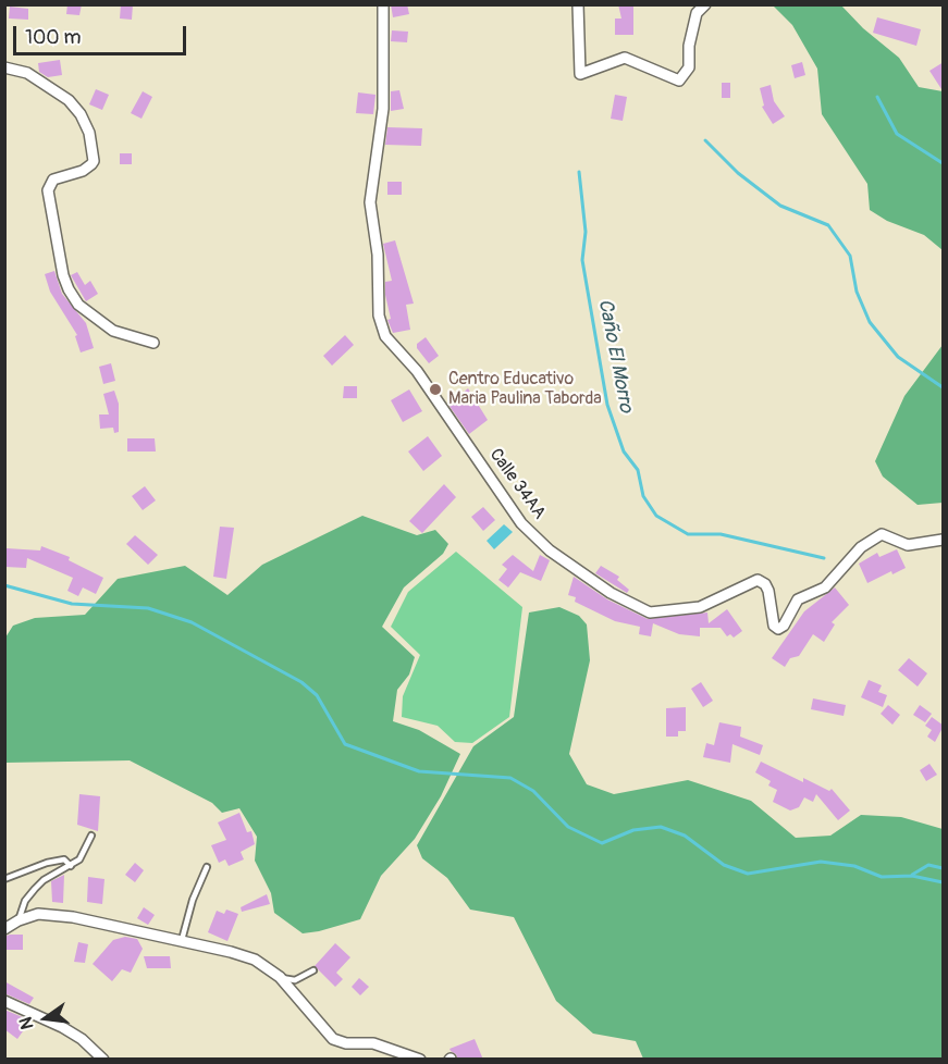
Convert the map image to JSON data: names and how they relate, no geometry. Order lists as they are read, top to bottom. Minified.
{"streets":{"street":["Calle 34AA"]},"water":["Caño El Morro"],"places":["Centro Educativo Maria Paulina Taborda"],"scale_bar":"100 m","north":"left"}
